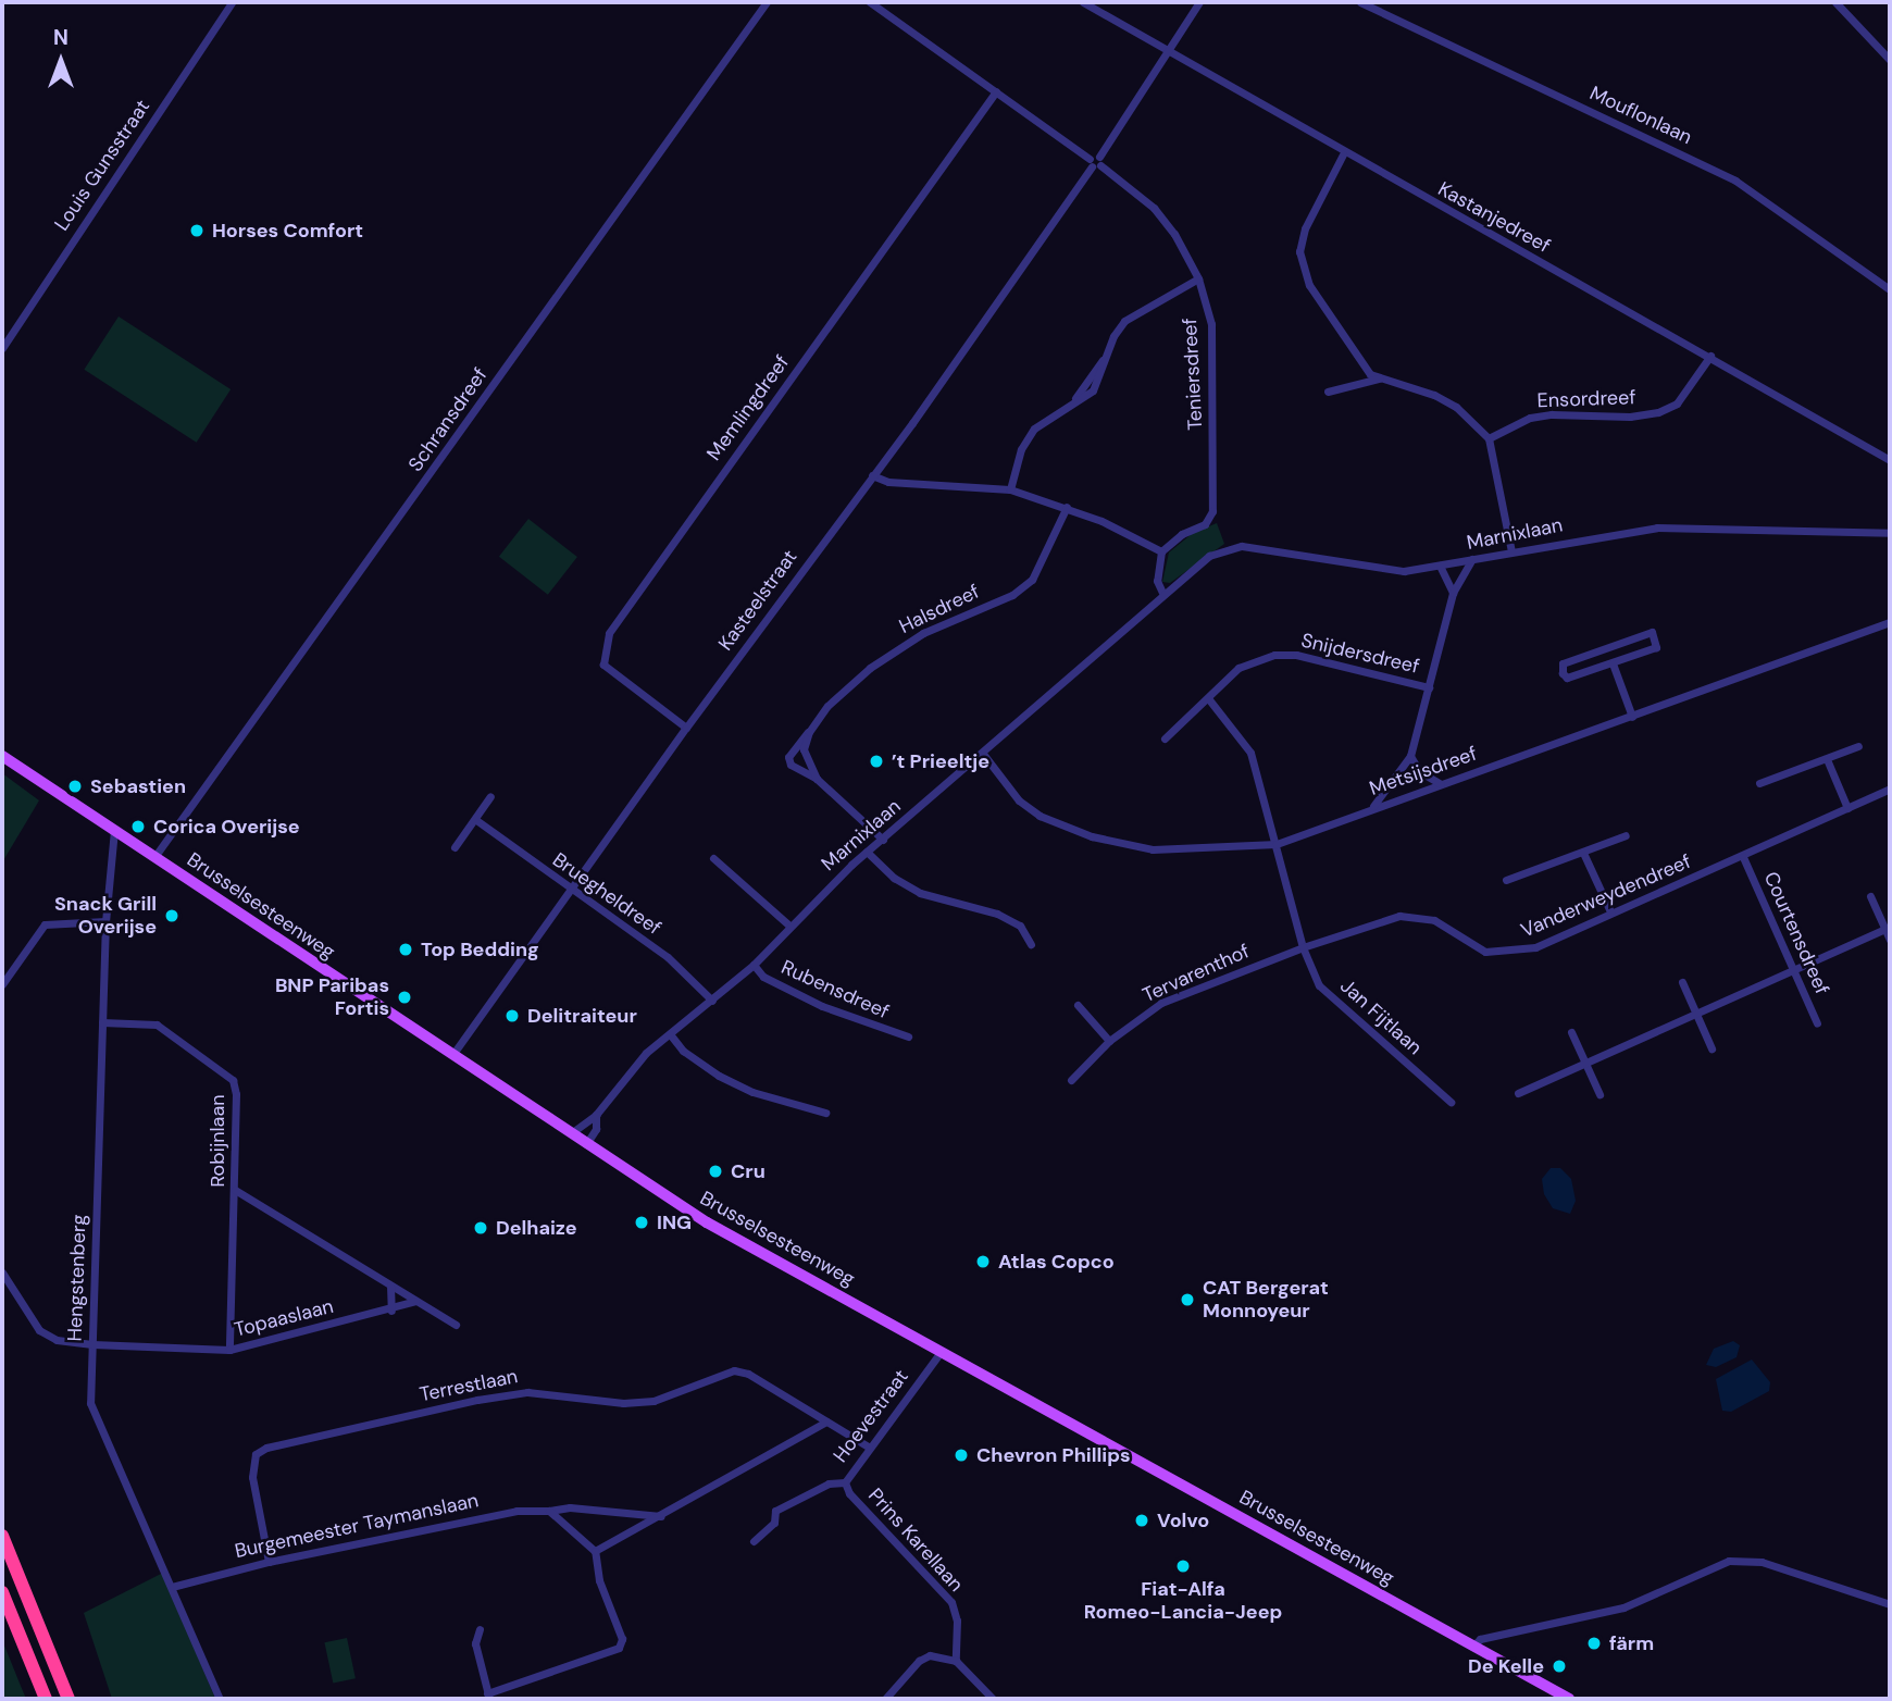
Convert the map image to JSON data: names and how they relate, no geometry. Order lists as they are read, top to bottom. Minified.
{"streets":{"main road":["Brusselsesteenweg"],"street":["Mouflonlaan","Louis Gunsstraat","Kastanjedreef","Teniersdreef","Ensordreef","Memlingdreef","Schransdreef","Marnixlaan","Kasteelstraat","Halsdreef","Snijdersdreef","Metsijsdreef","Bruegheldreef","Vanderweydendreef","Courtensdreef","Tervarenthof","Rubensdreef","Jan Fijtlaan","Robijnlaan","Hengstenberg","Topaaslaan","Terrestlaan","Hoevestraat","Burgemeester Taymanslaan","Prins Karellaan"]},"crossings":[["Kastanjedreef","Ensordreef"],["Kastanjedreef","Kasteelstraat"],["Teniersdreef","Memlingdreef"],["Teniersdreef","Kasteelstraat"],["Memlingdreef","Kasteelstraat"],["Schransdreef","Brusselsesteenweg"],["Marnixlaan","Halsdreef"],["Marnixlaan","Metsijsdreef"],["Marnixlaan","Bruegheldreef"],["Marnixlaan","Brusselsesteenweg"],["Marnixlaan","Rubensdreef"],["Kasteelstraat","Bruegheldreef"],["Kasteelstraat","Brusselsesteenweg"],["Vanderweydendreef","Courtensdreef"],["Vanderweydendreef","Tervarenthof"],["Vanderweydendreef","Jan Fijtlaan"],["Brusselsesteenweg","Hengstenberg"],["Brusselsesteenweg","Hoevestraat"],["Tervarenthof","Jan Fijtlaan"],["Robijnlaan","Hengstenberg"],["Robijnlaan","Topaaslaan"],["Hengstenberg","Topaaslaan"],["Hengstenberg","Burgemeester Taymanslaan"],["Terrestlaan","Hoevestraat"],["Terrestlaan","Burgemeester Taymanslaan"],["Hoevestraat","Prins Karellaan"]],"places":["Horses Comfort","’t Prieeltje","Sebastien","Corica Overijse","Snack Grill Overijse","Top Bedding","BNP Paribas Fortis","Delitraiteur","Cru","ING","Delhaize","Atlas Copco","CAT Bergerat Monnoyeur","Chevron Phillips","Volvo","Fiat-Alfa Romeo-Lancia-Jeep","färm","De Kelle"],"north":"top"}
